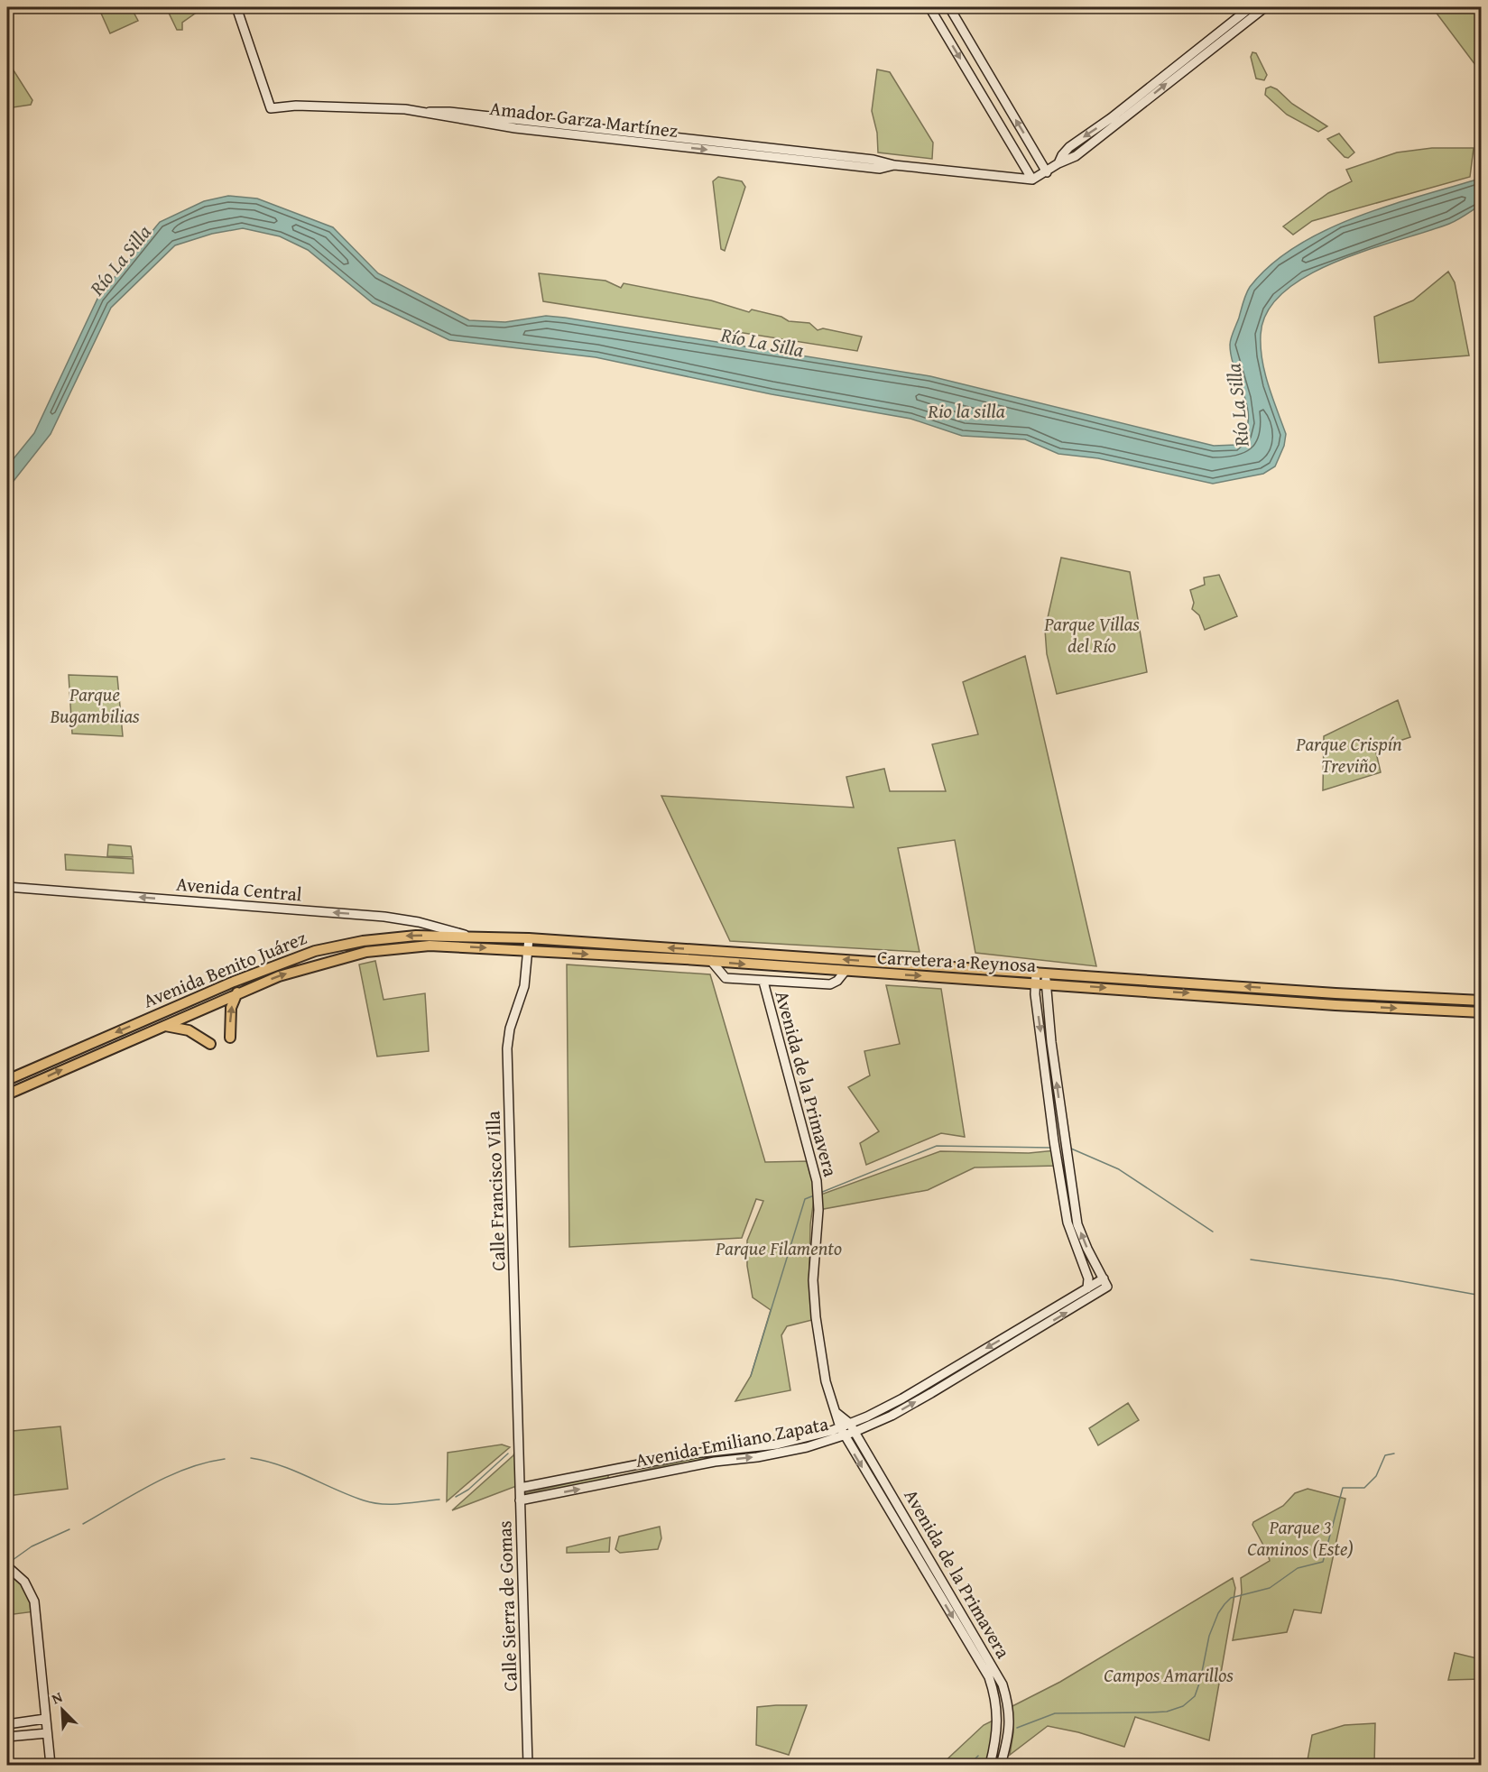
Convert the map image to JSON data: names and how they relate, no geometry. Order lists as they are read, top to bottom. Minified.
{"streets":{"main road":["Carretera a Reynosa","Avenida Benito Juárez"],"street":["Amador Garza Martínez","Avenida Central","Avenida de la Primavera","Calle Francisco Villa","Avenida Emiliano Zapata","Calle Sierra de Gomas"]},"crossings":[["Avenida Central","Carretera a Reynosa"],["Avenida Central","Avenida Benito Juárez"],["Carretera a Reynosa","Avenida Benito Juárez"],["Carretera a Reynosa","Avenida de la Primavera"],["Carretera a Reynosa","Calle Francisco Villa"],["Avenida de la Primavera","Avenida Emiliano Zapata"],["Calle Francisco Villa","Calle Sierra de Gomas"],["Avenida Emiliano Zapata","Calle Sierra de Gomas"]],"one_way":["Avenida Central"],"water":["Río La Silla","Rio la silla"],"parks":["Parque Villas del Río","Parque Bugambilias","Parque Crispín Treviño","Parque Filamento","Parque 3 Caminos (Este)","Campos Amarillos"],"north":"top left"}
